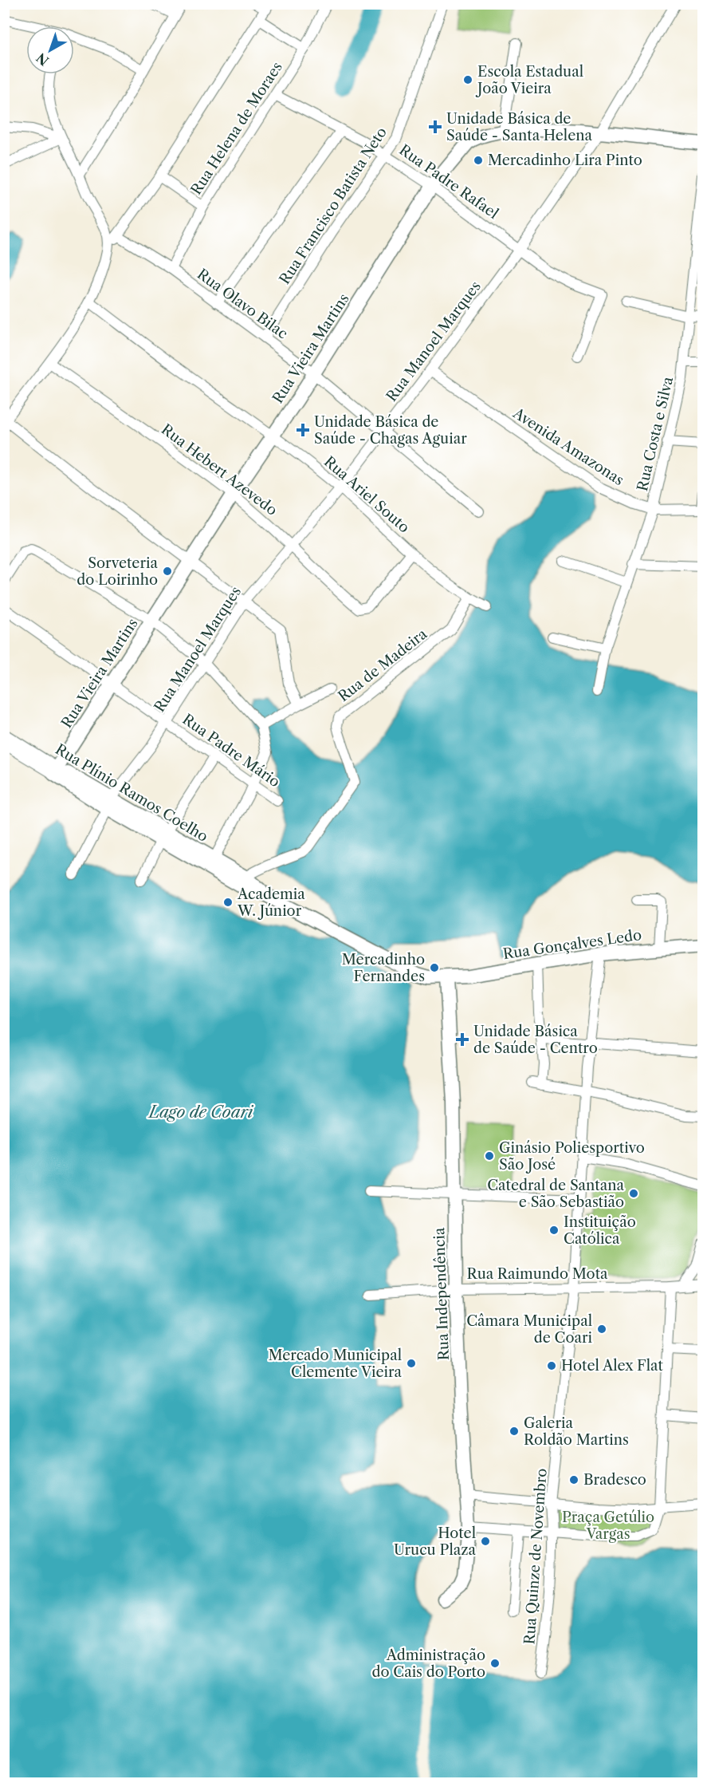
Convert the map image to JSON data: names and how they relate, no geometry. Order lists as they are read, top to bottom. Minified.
{"streets":{"main road":["Rua Vieira Martins","Rua Plínio Ramos Coelho","Rua Gonçalves Ledo","Rua Independência"],"street":["Rua Helena de Moraes","Rua Padre Rafael","Rua Francisco Batista Neto","Rua Olavo Bilac","Rua Manoel Marques","Rua Costa e Silva","Avenida Amazonas","Rua Hebert Azevedo","Rua Ariel Souto","Rua de Madeira","Rua Padre Mário","Rua Raimundo Mota","Rua Quinze de Novembro"]},"crossings":[["Rua Helena de Moraes","Rua Padre Rafael"],["Rua Helena de Moraes","Rua Olavo Bilac"],["Rua Padre Rafael","Rua Francisco Batista Neto"],["Rua Padre Rafael","Rua Manoel Marques"],["Rua Padre Rafael","Rua Vieira Martins"],["Rua Francisco Batista Neto","Rua Olavo Bilac"],["Rua Olavo Bilac","Rua Manoel Marques"],["Rua Olavo Bilac","Rua Vieira Martins"],["Rua Manoel Marques","Rua Vieira Martins"],["Rua Manoel Marques","Avenida Amazonas"],["Rua Manoel Marques","Rua Hebert Azevedo"],["Rua Manoel Marques","Rua Ariel Souto"],["Rua Manoel Marques","Rua Padre Mário"],["Rua Manoel Marques","Rua Plínio Ramos Coelho"],["Rua Vieira Martins","Rua Hebert Azevedo"],["Rua Vieira Martins","Rua Ariel Souto"],["Rua Vieira Martins","Rua Padre Mário"],["Rua Vieira Martins","Rua Plínio Ramos Coelho"],["Rua Costa e Silva","Avenida Amazonas"],["Rua Hebert Azevedo","Rua Ariel Souto"],["Rua Ariel Souto","Rua de Madeira"],["Rua de Madeira","Rua Plínio Ramos Coelho"],["Rua de Madeira","Rua Gonçalves Ledo"],["Rua Plínio Ramos Coelho","Rua Gonçalves Ledo"],["Rua Gonçalves Ledo","Rua Independência"],["Rua Gonçalves Ledo","Rua Quinze de Novembro"],["Rua Raimundo Mota","Rua Independência"],["Rua Raimundo Mota","Rua Quinze de Novembro"]],"water":["Lago de Coari"],"parks":["Praça Getúlio Vargas"],"places":{"other":["Escola Estadual João Vieira","Mercadinho Lira Pinto","Sorveteria do Loirinho","Academia W. Júnior","Mercadinho Fernandes","Ginásio Poliesportivo São José","Catedral de Santana e São Sebastião","Instituição Católica","Câmara Municipal de Coari","Mercado Municipal Clemente Vieira","Hotel Alex Flat","Galeria Roldão Martins","Bradesco","Hotel Urucu Plaza","Administração do Cais do Porto"],"health":["Unidade Básica de Saúde - Santa Helena","Unidade Básica de Saúde - Chagas Aguiar","Unidade Básica de Saúde - Centro"]},"north":"bottom left"}
